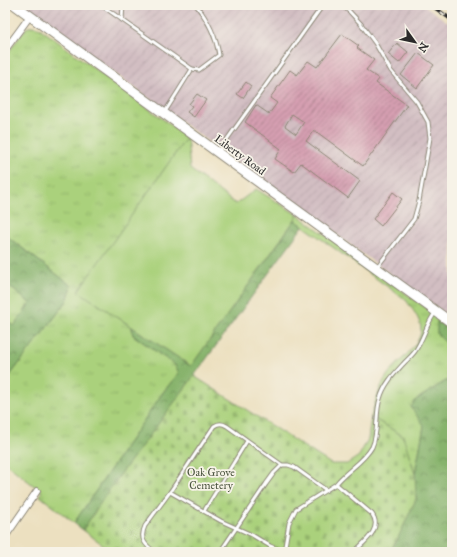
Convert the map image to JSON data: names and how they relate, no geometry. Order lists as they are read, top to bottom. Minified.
{"streets":{"street":["Liberty Road"]},"parks":["Oak Grove Cemetery"],"north":"bottom right"}
